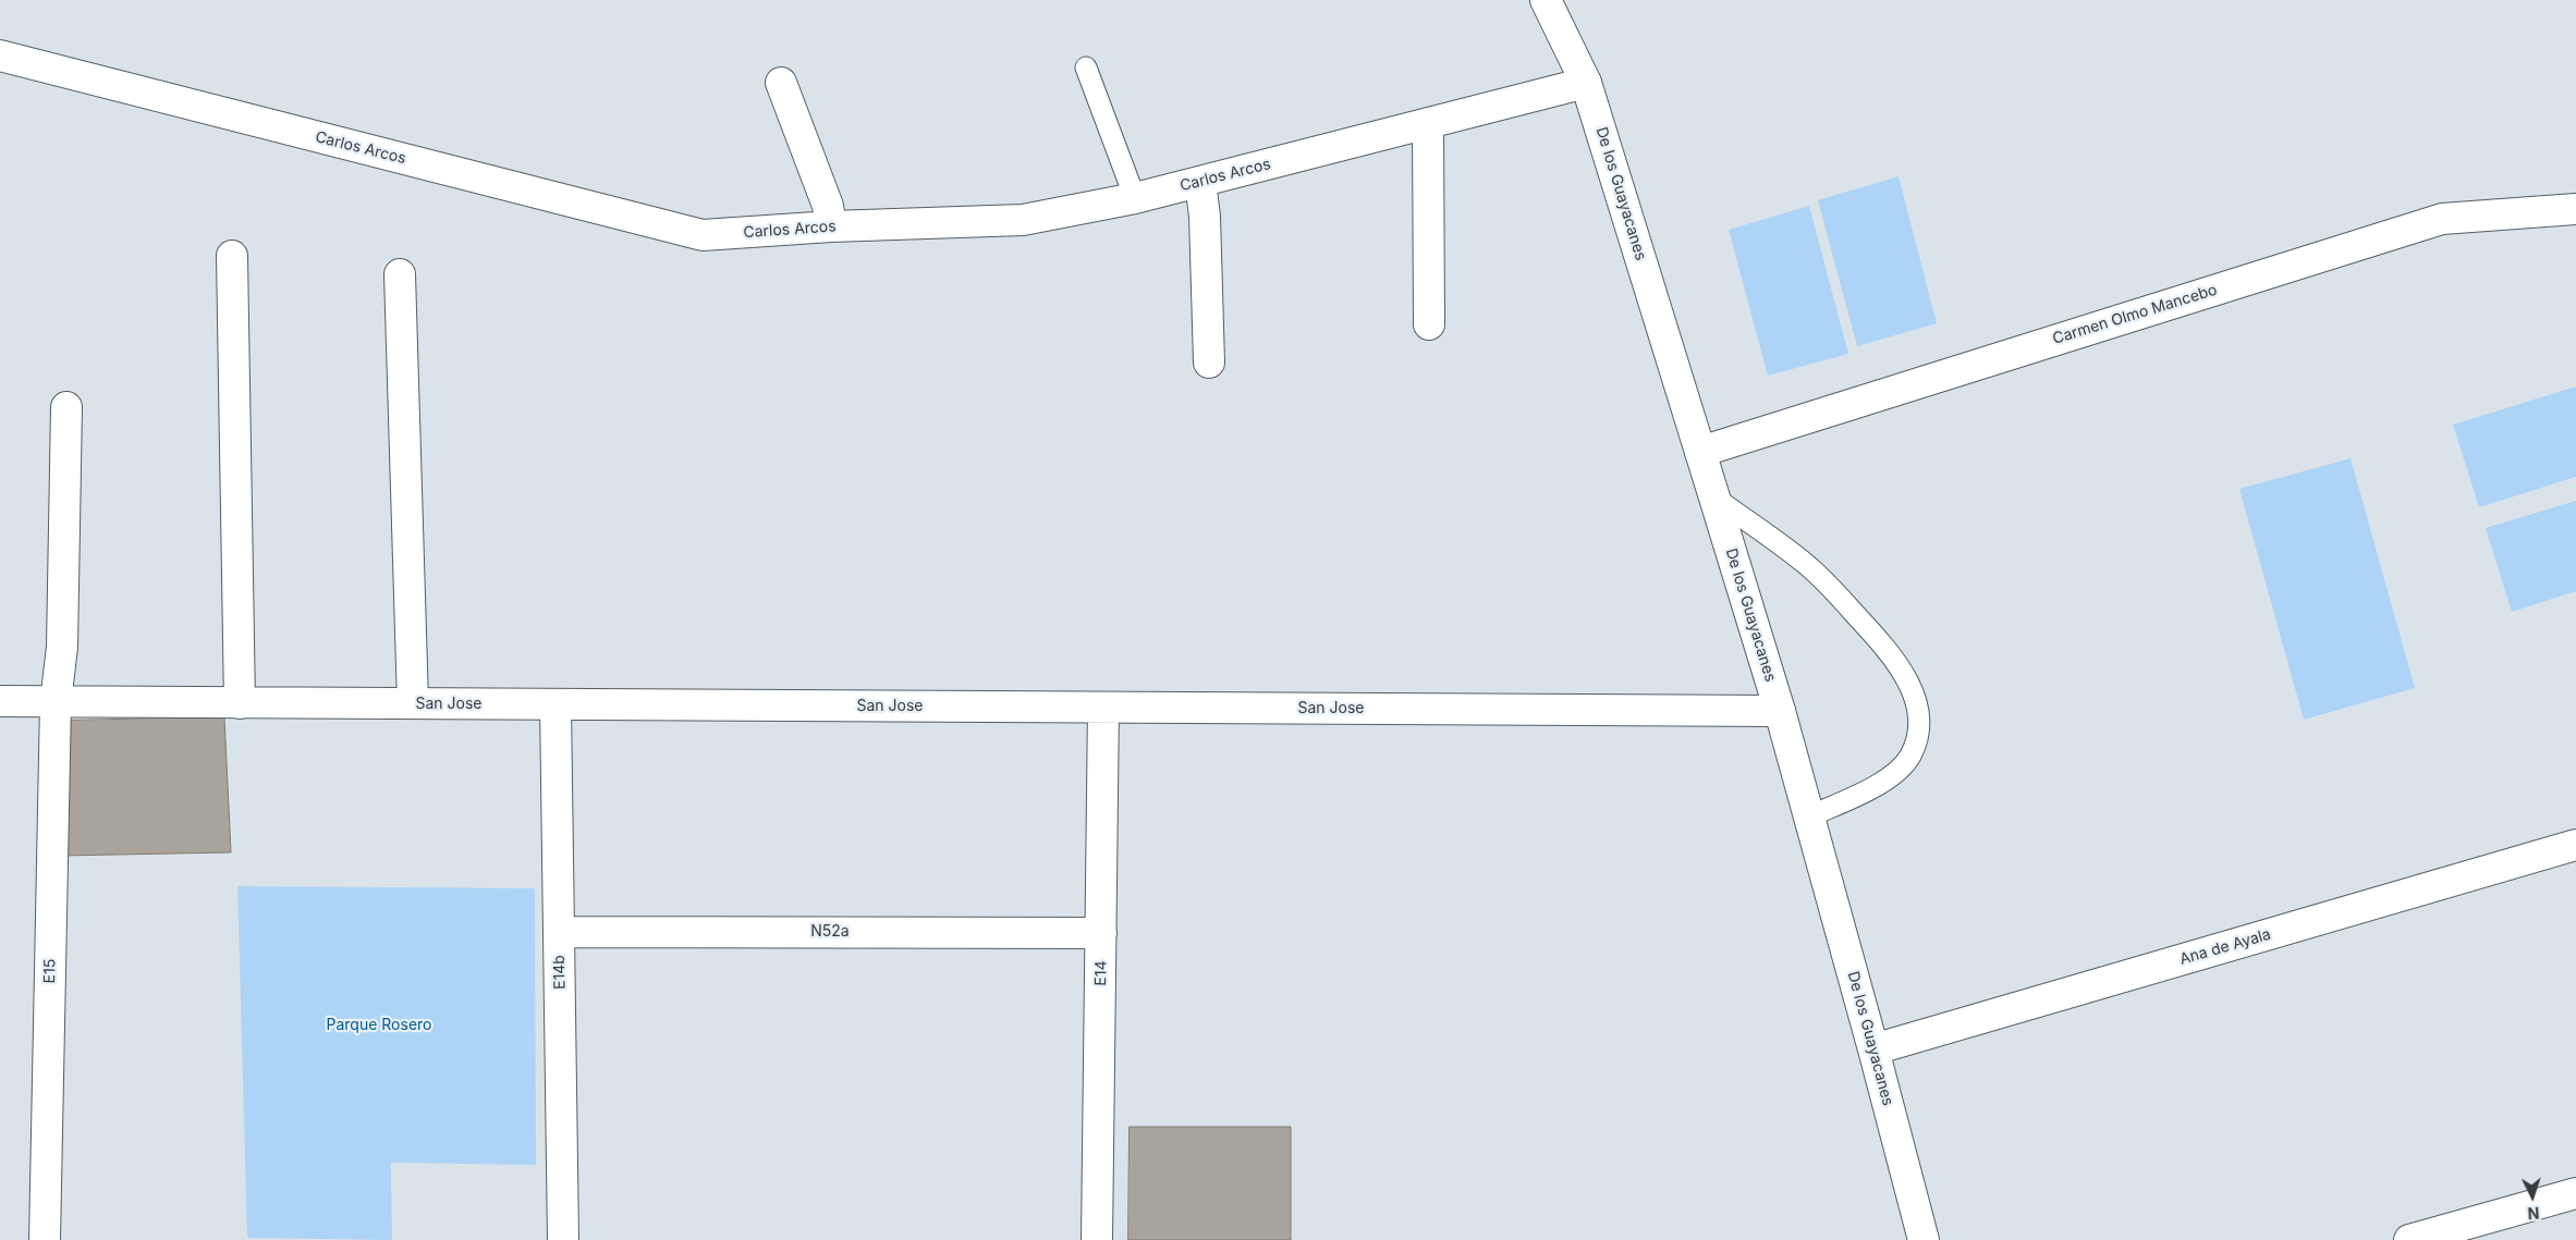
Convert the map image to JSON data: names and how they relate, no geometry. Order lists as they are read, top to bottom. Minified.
{"streets":{"street":["Carlos Arcos","De los Guayacanes","Carmen Olmo Mancebo","San Jose","N52a","Ana de Ayala","E15","E14b","E14"]},"crossings":[["Carlos Arcos","De los Guayacanes"],["De los Guayacanes","Carmen Olmo Mancebo"],["De los Guayacanes","San Jose"],["De los Guayacanes","Ana de Ayala"],["San Jose","E15"],["San Jose","E14b"],["San Jose","E14"],["N52a","E14b"],["N52a","E14"]],"parks":["Parque Rosero"],"north":"bottom"}
